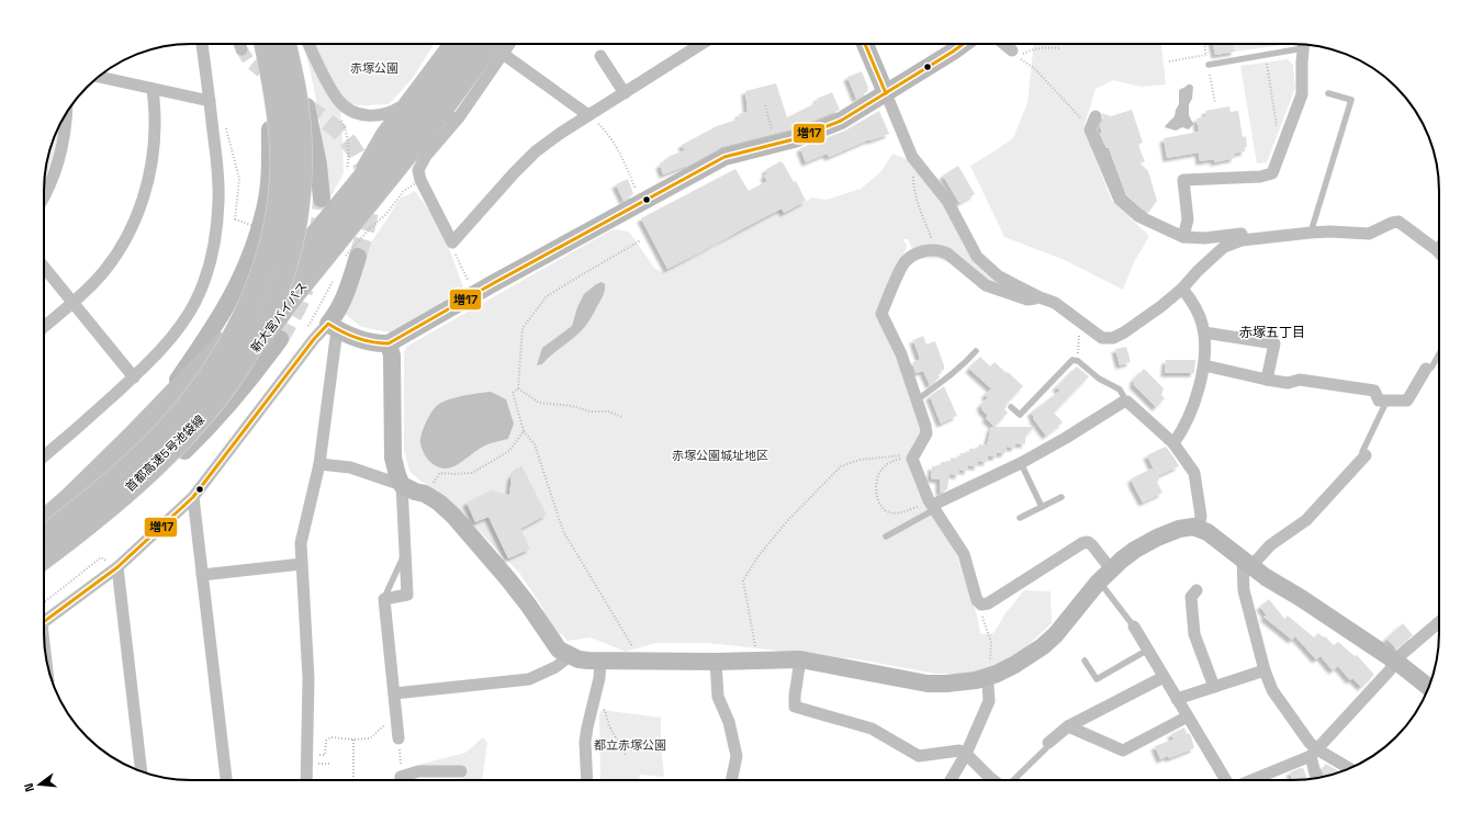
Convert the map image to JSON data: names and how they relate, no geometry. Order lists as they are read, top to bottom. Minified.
{"streets":{"highway":["新大宮バイパス","首都高速5号池袋線"]},"districts":["赤塚五丁目"],"parks":["赤塚公園","赤塚公園城址地区","都立赤塚公園"],"lines":["transit line 増17"],"north":"left"}
